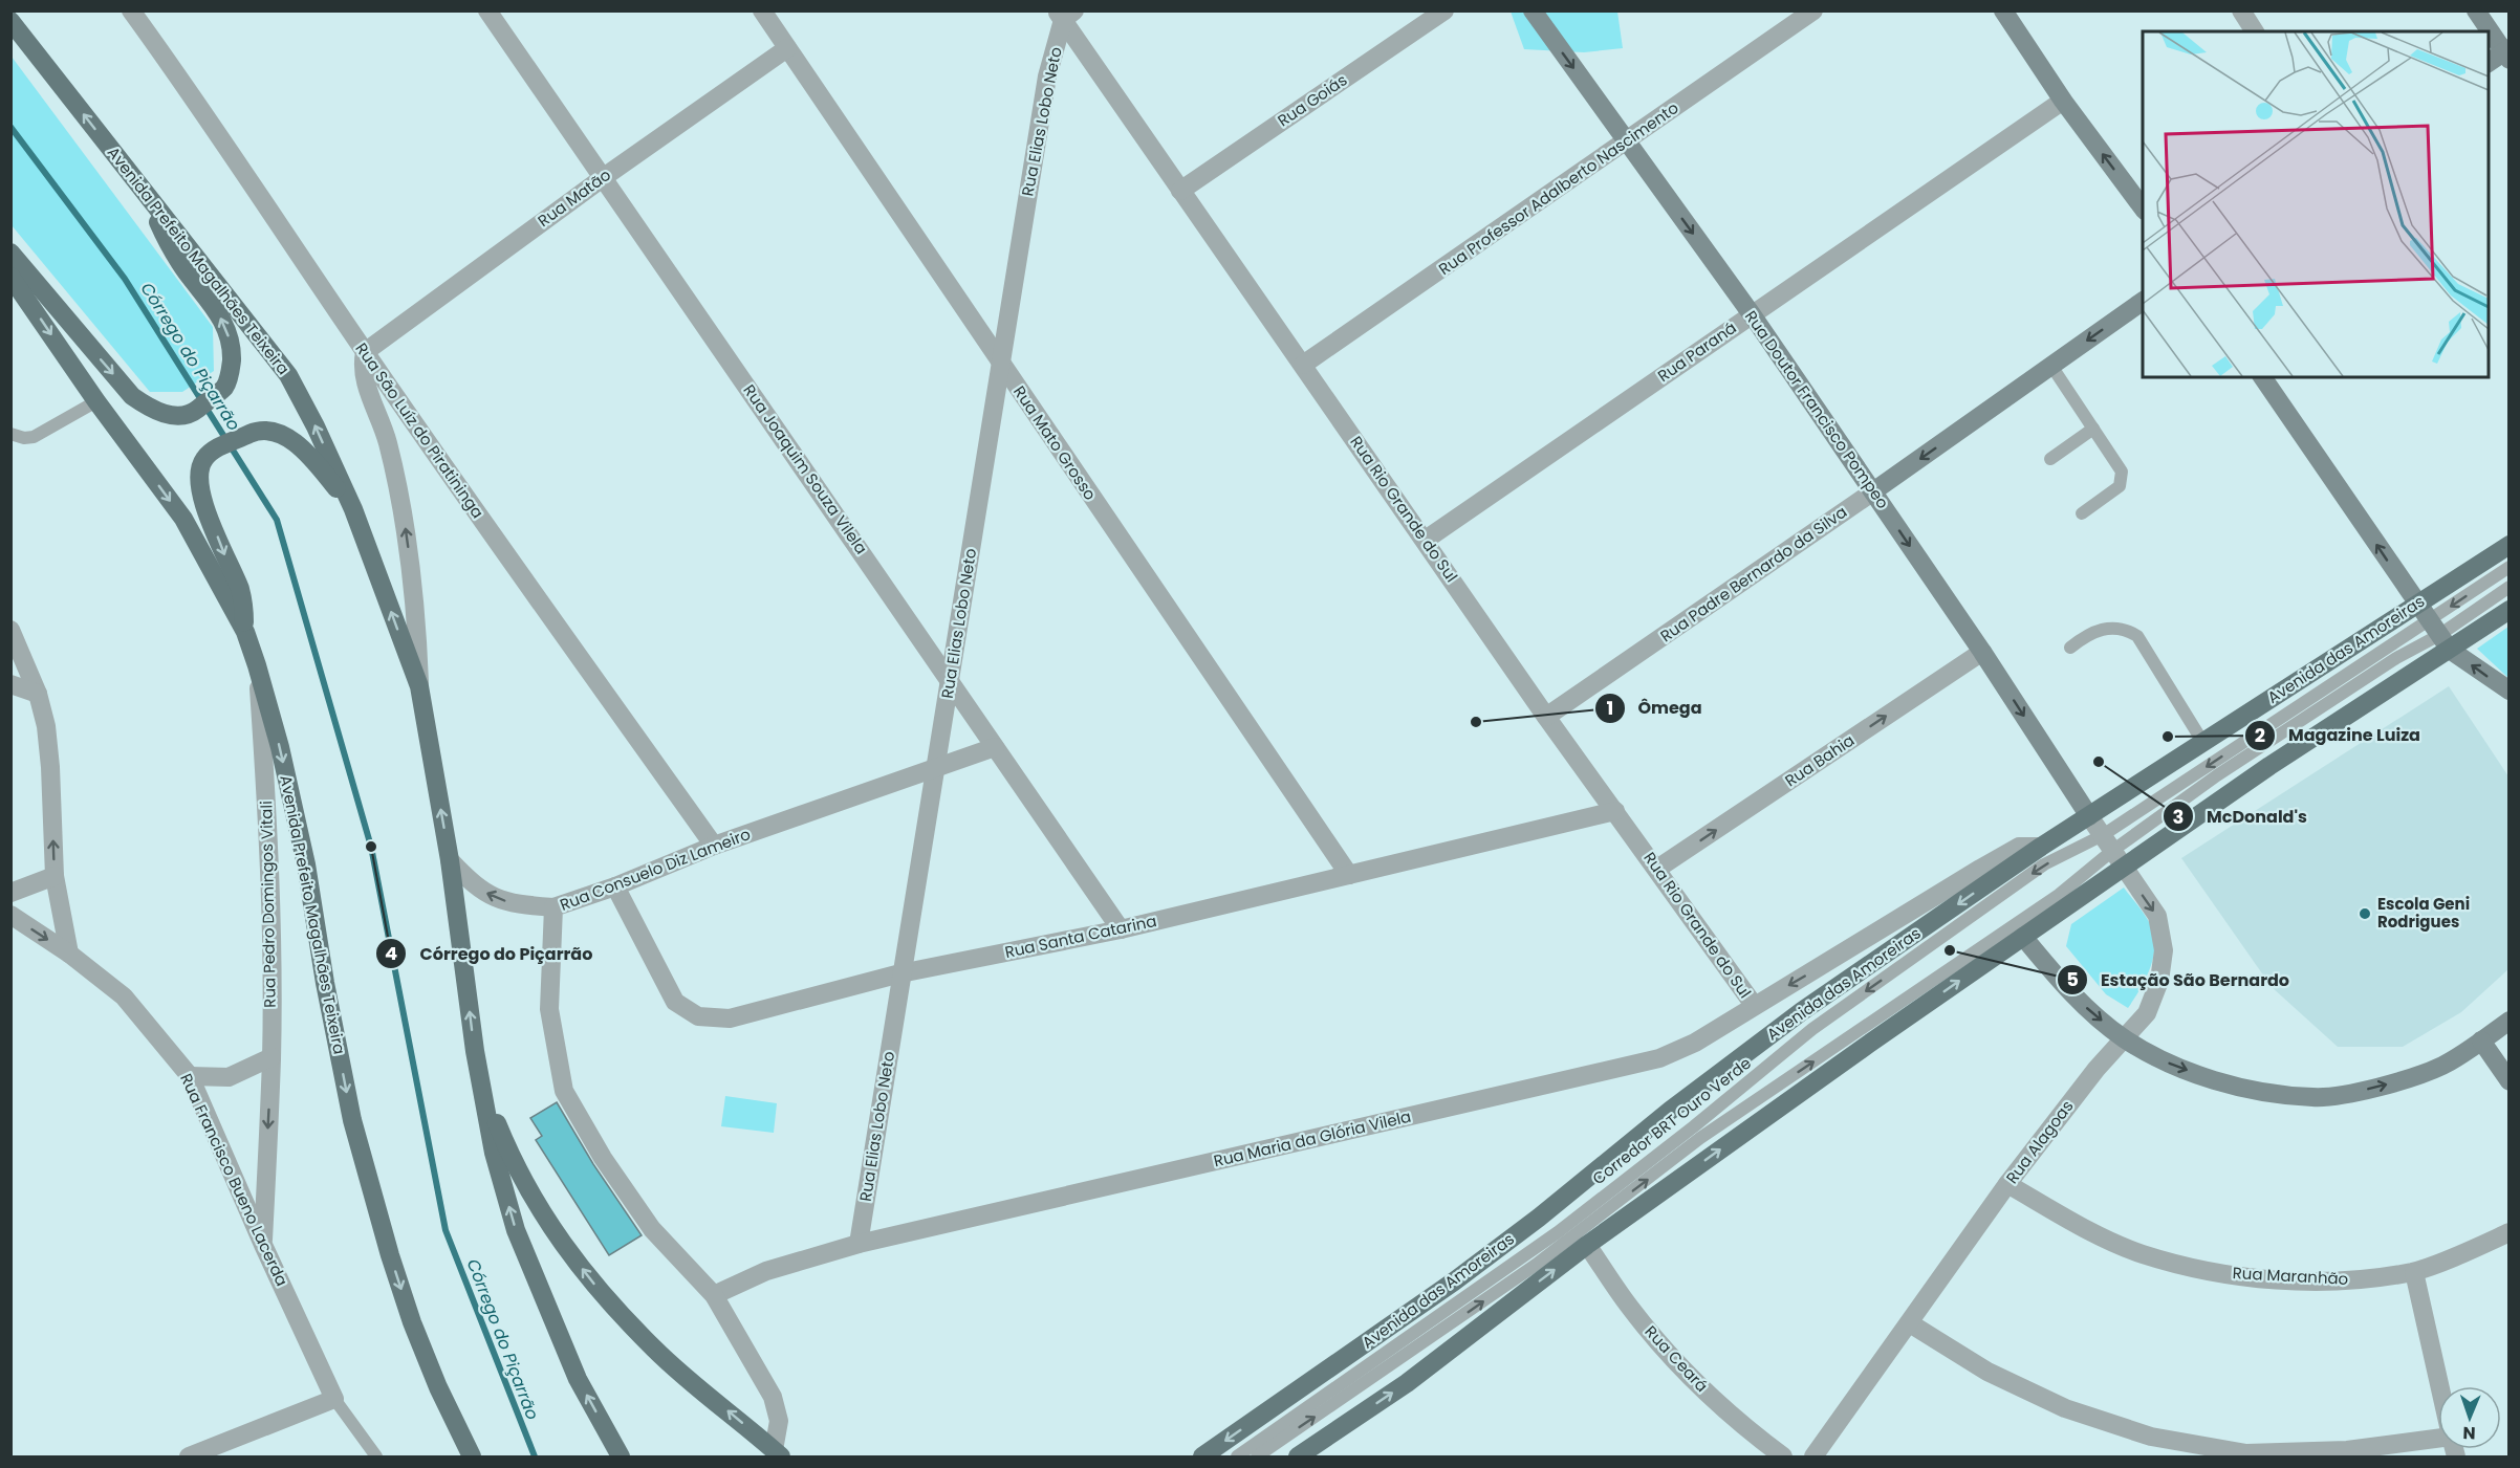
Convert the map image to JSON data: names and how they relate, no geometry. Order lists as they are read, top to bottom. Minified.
{"streets":{"main road":["Avenida Prefeito Magalhães Teixeira","Avenida das Amoreiras"],"street":["Rua Goiás","Rua Elias Lobo Neto","Rua Professor Adalberto Nascimento","Rua Matão","Rua Paraná","Rua Doutor Francisco Pompeo","Rua São Luíz do Piratininga","Rua Mato Grosso","Rua Joaquim Souza Vilela","Rua Rio Grande do Sul","Rua Padre Bernardo da Silva","Rua Bahia","Rua Consuelo Diz Lameiro","Rua Pedro Domingos Vitali","Rua Santa Catarina","Rua Maria da Glória Vilela","Rua Alagoas","Rua Francisco Bueno Lacerda","Rua Maranhão","Rua Ceará"],"lane":["Corredor BRT Ouro Verde"]},"crossings":[["Rua Goiás","Rua Rio Grande do Sul"],["Rua Elias Lobo Neto","Rua Mato Grosso"],["Rua Elias Lobo Neto","Rua Joaquim Souza Vilela"],["Rua Elias Lobo Neto","Rua Rio Grande do Sul"],["Rua Elias Lobo Neto","Rua Consuelo Diz Lameiro"],["Rua Elias Lobo Neto","Rua Santa Catarina"],["Rua Elias Lobo Neto","Rua Maria da Glória Vilela"],["Rua Professor Adalberto Nascimento","Rua Doutor Francisco Pompeo"],["Rua Professor Adalberto Nascimento","Rua Rio Grande do Sul"],["Rua Matão","Rua São Luíz do Piratininga"],["Rua Matão","Rua Mato Grosso"],["Rua Matão","Rua Joaquim Souza Vilela"],["Avenida Prefeito Magalhães Teixeira","Rua Pedro Domingos Vitali"],["Rua Paraná","Rua Doutor Francisco Pompeo"],["Rua Paraná","Rua Rio Grande do Sul"],["Rua Doutor Francisco Pompeo","Rua Padre Bernardo da Silva"],["Rua Doutor Francisco Pompeo","Avenida das Amoreiras"],["Rua Doutor Francisco Pompeo","Rua Bahia"],["Rua Doutor Francisco Pompeo","Rua Alagoas"],["Rua São Luíz do Piratininga","Rua Consuelo Diz Lameiro"],["Rua Mato Grosso","Rua Santa Catarina"],["Rua Joaquim Souza Vilela","Rua Consuelo Diz Lameiro"],["Rua Joaquim Souza Vilela","Rua Santa Catarina"],["Rua Rio Grande do Sul","Rua Padre Bernardo da Silva"],["Rua Rio Grande do Sul","Rua Bahia"],["Rua Rio Grande do Sul","Rua Santa Catarina"],["Rua Rio Grande do Sul","Rua Maria da Glória Vilela"],["Avenida das Amoreiras","Rua Maria da Glória Vilela"],["Avenida das Amoreiras","Rua Alagoas"],["Rua Consuelo Diz Lameiro","Rua Santa Catarina"],["Rua Pedro Domingos Vitali","Rua Francisco Bueno Lacerda"],["Corredor BRT Ouro Verde","Rua Alagoas"],["Rua Alagoas","Rua Maranhão"]],"one_way":["Rua Doutor Francisco Pompeo","Rua Padre Bernardo da Silva","Rua Bahia"],"water":["Córrego do Piçarrão"],"places":["Ômega","Magazine Luiza","McDonald's","Córrego do Piçarrão","Escola Geni Rodrigues","Estação São Bernardo"],"north":"bottom"}
